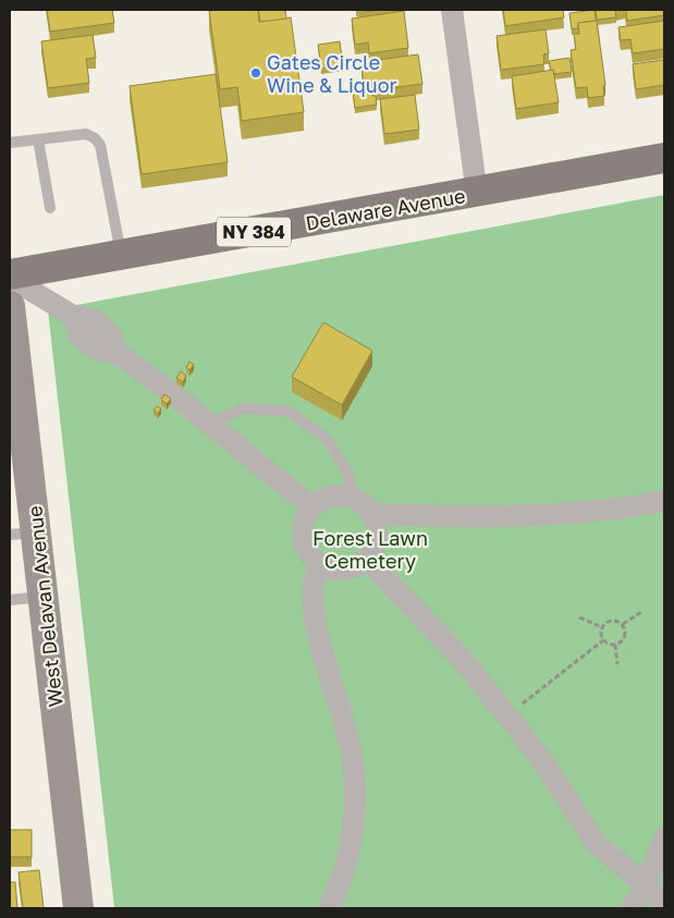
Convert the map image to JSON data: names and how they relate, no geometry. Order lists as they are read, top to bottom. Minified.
{"streets":{"main road":["Delaware Avenue","NY 384"],"street":["West Delavan Avenue"]},"parks":["Forest Lawn Cemetery"],"places":["Gates Circle Wine & Liquor"]}
